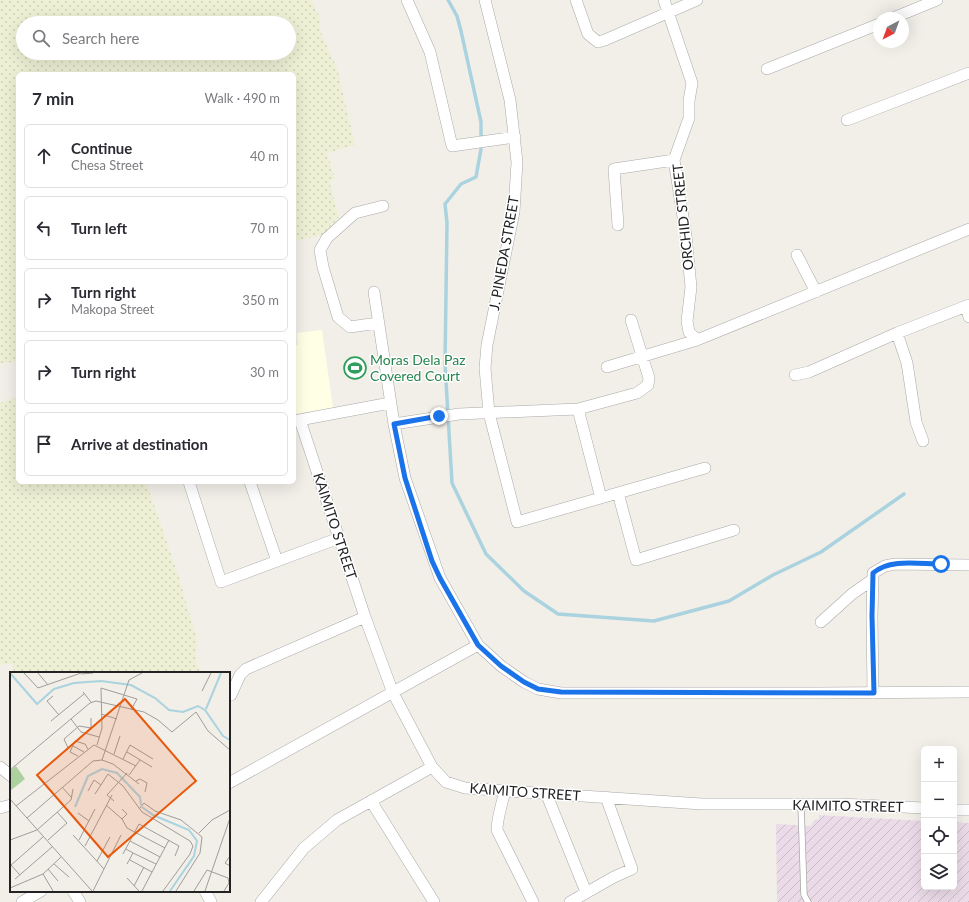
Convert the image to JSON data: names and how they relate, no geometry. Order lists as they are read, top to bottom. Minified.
{"streets":{"street":["ORCHID STREET","J. PINEDA STREET","KAIMITO STREET"]},"places":{"sports":["Moras Dela Paz Covered Court"]},"north":"bottom left","page":{"search":"Search here","heading":["7 min","Walk · 490 m"],"list":[["Continue","Chesa Street","40 m"],["Turn left","70 m"],["Turn right","Makopa Street","350 m"],["Turn right","30 m"],"Arrive at destination"],"map_buttons":["+","−"]}}
